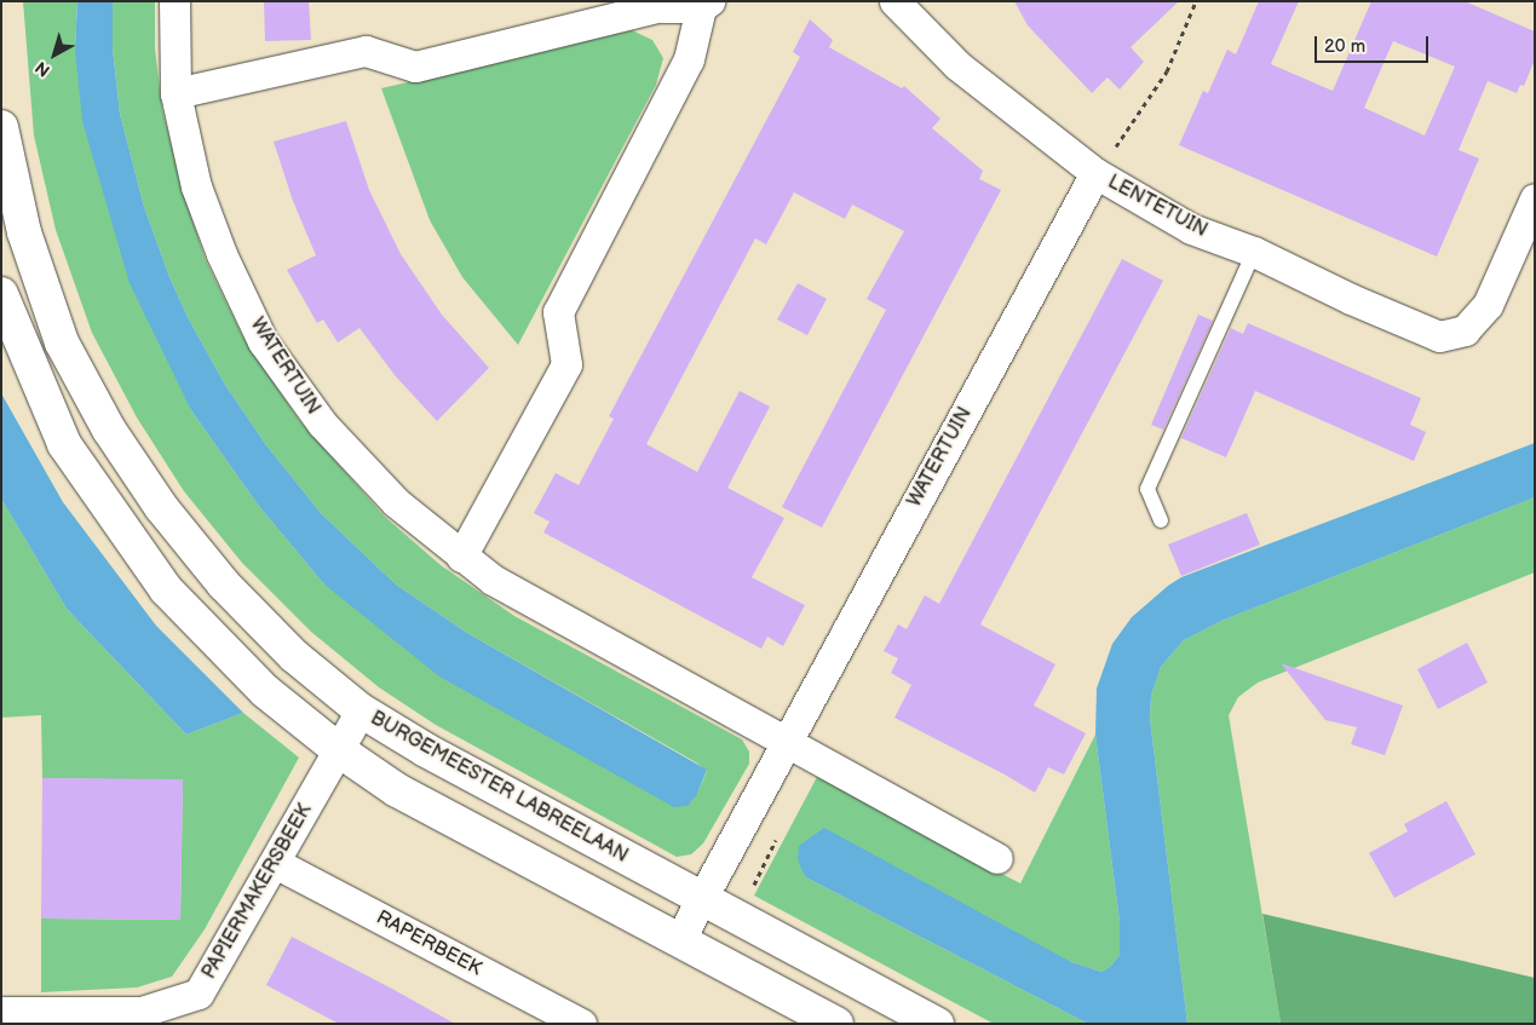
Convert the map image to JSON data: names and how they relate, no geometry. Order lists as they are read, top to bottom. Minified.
{"streets":{"street":["LENTETUIN","WATERTUIN","BURGEMEESTER LABREELAAN","PAPIERMAKERSBEEK","RAPERBEEK"]},"crossings":[["LENTETUIN","WATERTUIN"],["WATERTUIN","BURGEMEESTER LABREELAAN"],["BURGEMEESTER LABREELAAN","PAPIERMAKERSBEEK"],["PAPIERMAKERSBEEK","RAPERBEEK"]],"scale_bar":"20 m","north":"bottom left"}
